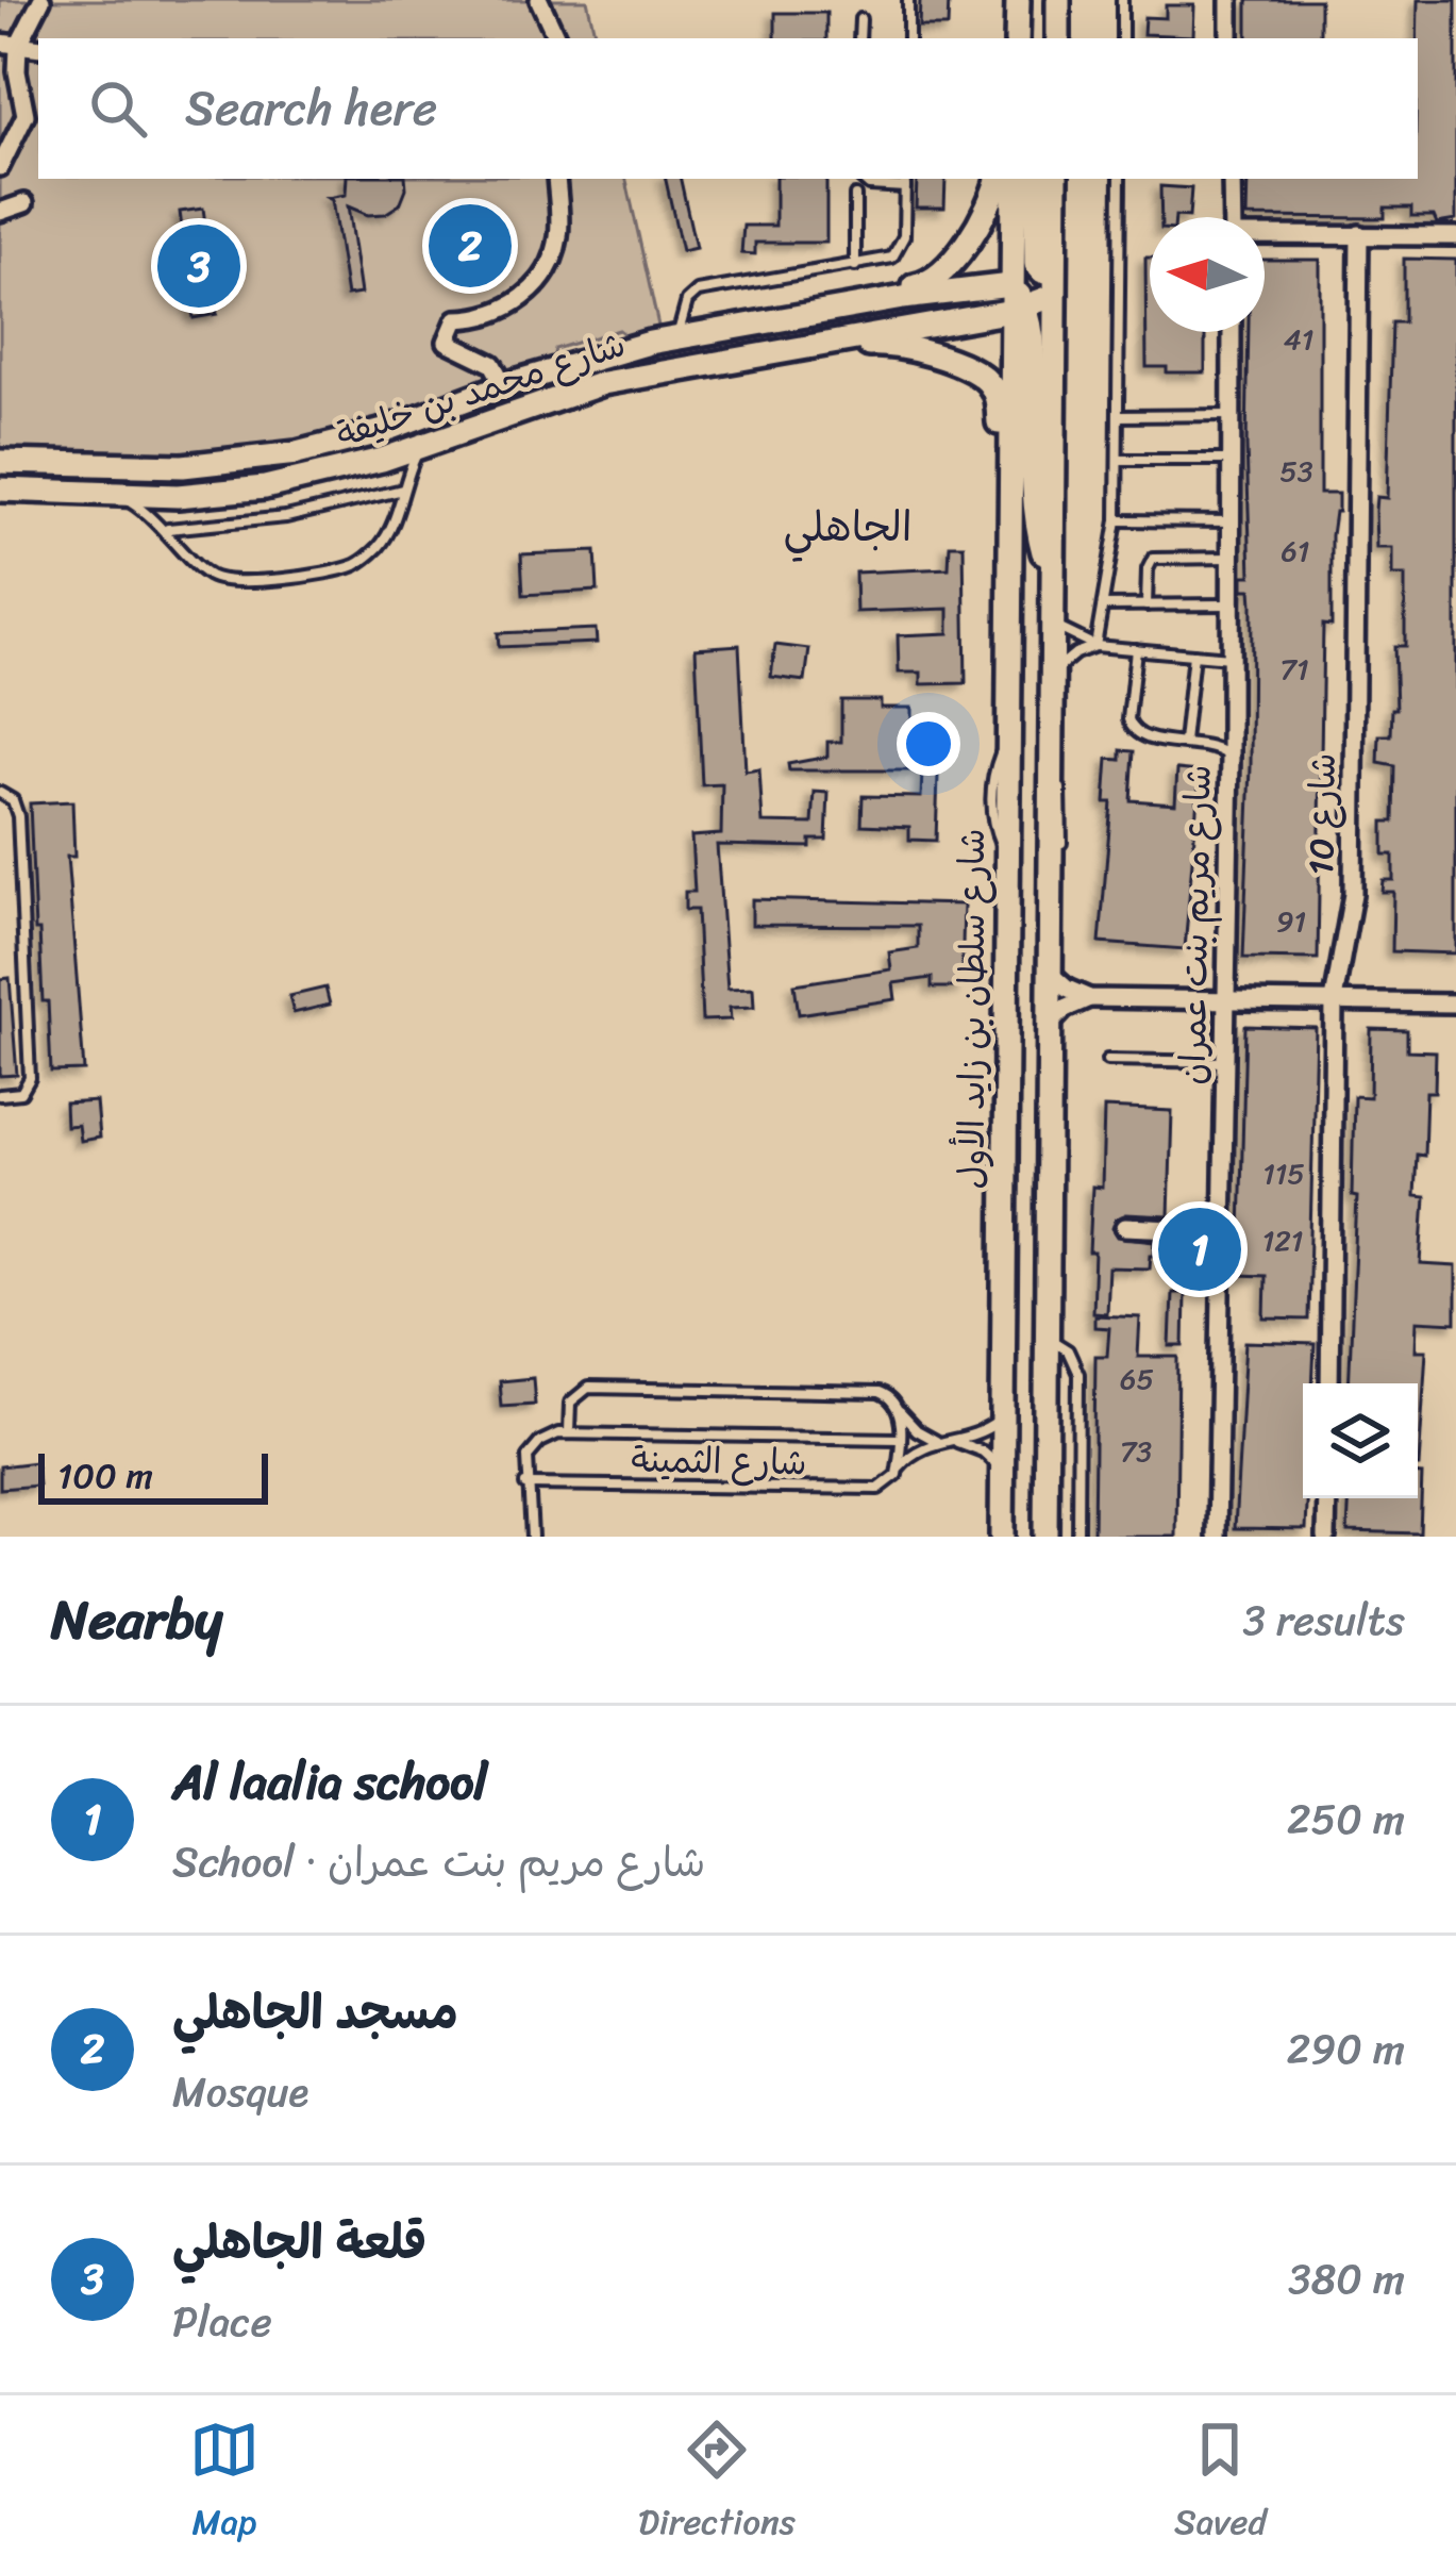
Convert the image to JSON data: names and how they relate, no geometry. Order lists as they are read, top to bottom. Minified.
{"streets":{"main road":["شارع محمد بن خليفة","شارع سلطان بن زايد الأول"],"street":["شارع 10","شارع مريم بنت عمران"],"lane":["شارع الثمينة"]},"crossings":[["شارع محمد بن خليفة","شارع سلطان بن زايد الأول"]],"districts":["الجاهلي"],"house_numbers":["41","53","61","71","91","115","121","65","73"],"scale_bar":"100 m","north":"left","page":{"search":"Search here","pins":["2","3","1"],"scale":"100 m","heading":["Nearby","3 results"],"list":[{"mark":"1","name":"Al laalia school","note":"School · شارع مريم بنت عمران","value":"250 m"},{"mark":"2","name":"مسجد الجاهلي","note":"Mosque","value":"290 m"},{"mark":"3","name":"قلعة الجاهلي","note":"Place","value":"380 m"}],"nav":["Map","Directions","Saved"]}}
